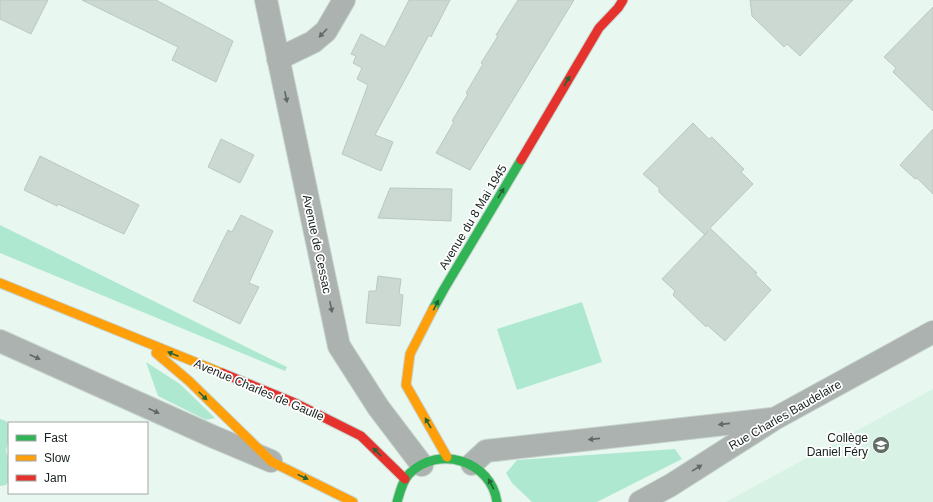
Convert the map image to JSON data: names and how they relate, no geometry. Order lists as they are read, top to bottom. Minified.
{"streets":{"street":["Avenue du 8 Mai 1945","Avenue de Cessac","Avenue Charles de Gaulle","Rue Charles Baudelaire"]},"one_way":["Avenue du 8 Mai 1945","Avenue de Cessac","Rue Charles Baudelaire"],"places":{"school or university":["Collège Daniel Féry"]},"legend":["Fast","Slow","Jam"]}
